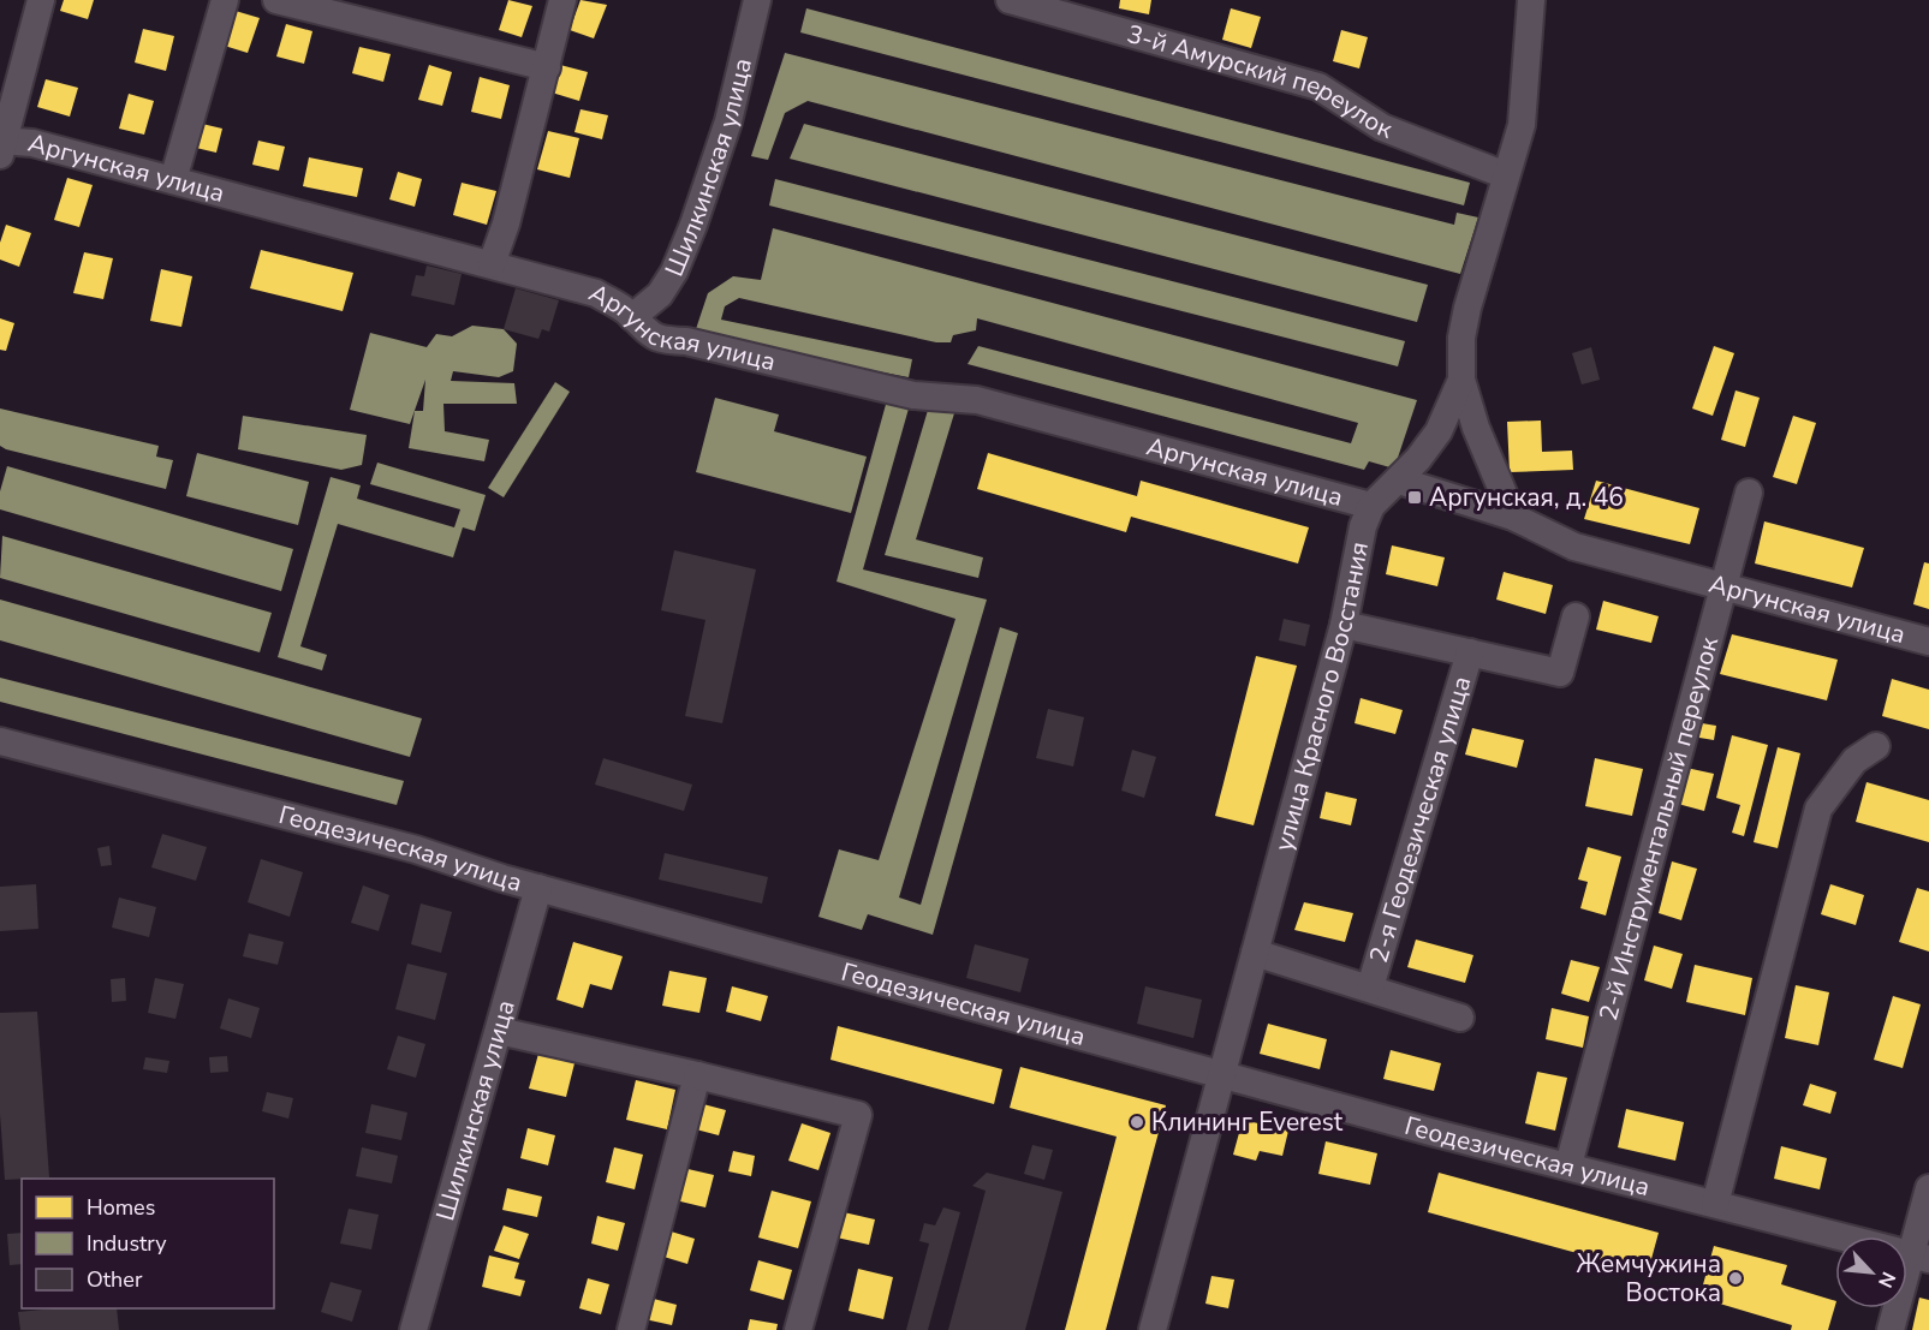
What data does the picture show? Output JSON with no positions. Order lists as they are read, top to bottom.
{
  "streets": {
    "street": [
      "3-й Амурский переулок",
      "Шилкинская улица",
      "Аргунская улица",
      "улица Красного Восстания",
      "2-я Геодезическая улица",
      "2-й Инструментальный переулок",
      "Геодезическая улица"
    ]
  },
  "crossings": [
    ["3-й Амурский переулок", "улица Красного Восстания"],
    ["Шилкинская улица", "Аргунская улица"],
    ["Шилкинская улица", "Геодезическая улица"],
    ["Аргунская улица", "улица Красного Восстания"],
    ["Аргунская улица", "2-й Инструментальный переулок"],
    ["улица Красного Восстания", "Геодезическая улица"],
    ["2-й Инструментальный переулок", "Геодезическая улица"]
  ],
  "places": {
    "transit": ["Аргунская, д. 46"],
    "other": ["Клининг Everest", "Жемчужина Востока"]
  },
  "legend": ["Homes", "Industry", "Other"],
  "north": "bottom right"
}
